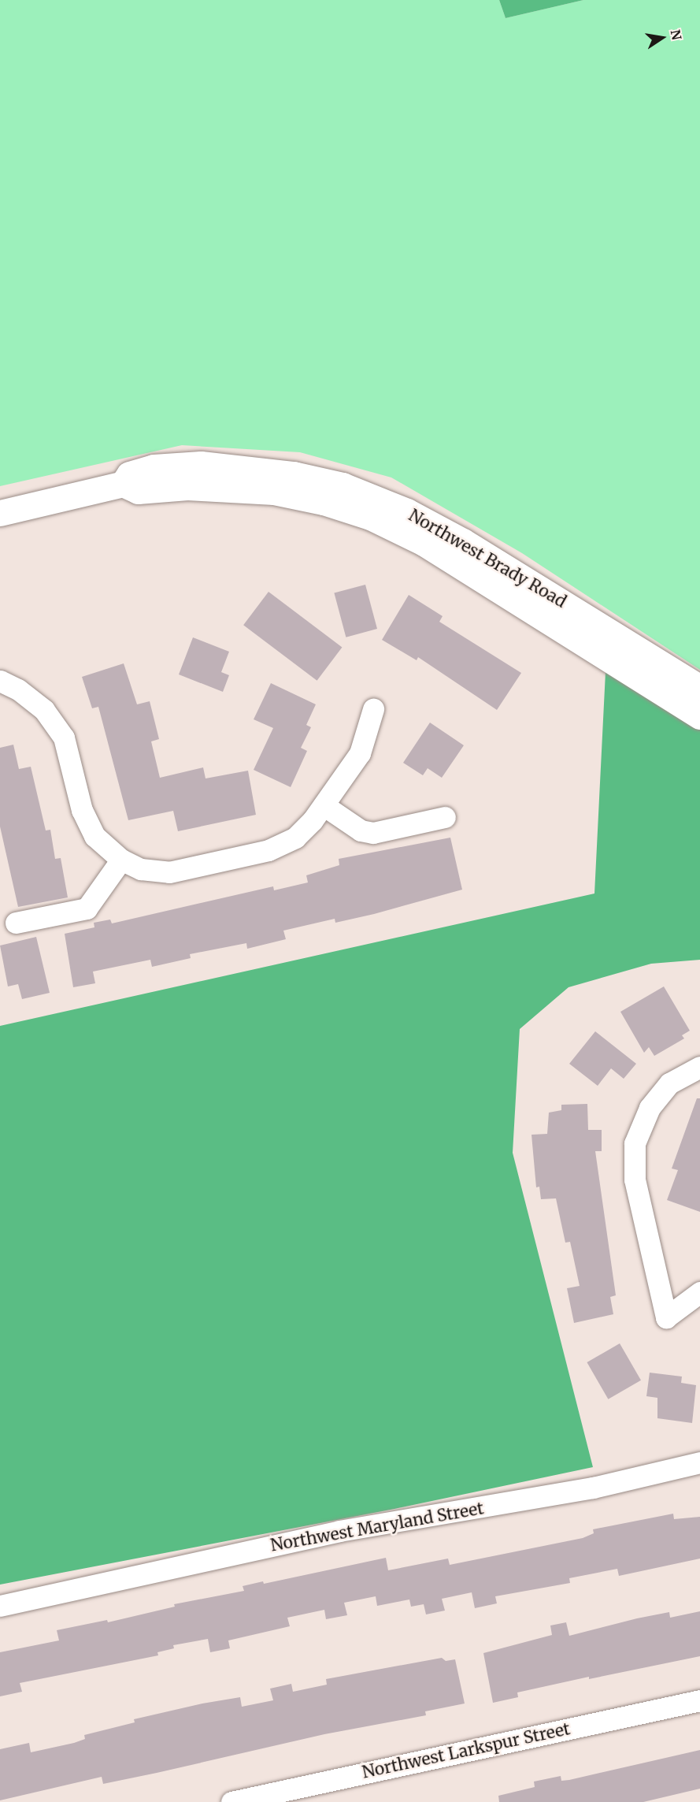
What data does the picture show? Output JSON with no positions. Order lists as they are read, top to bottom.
{
  "streets": {
    "main road": ["Northwest Brady Road"],
    "street": ["Northwest Maryland Street", "Northwest Larkspur Street"]
  },
  "north": "right"
}
